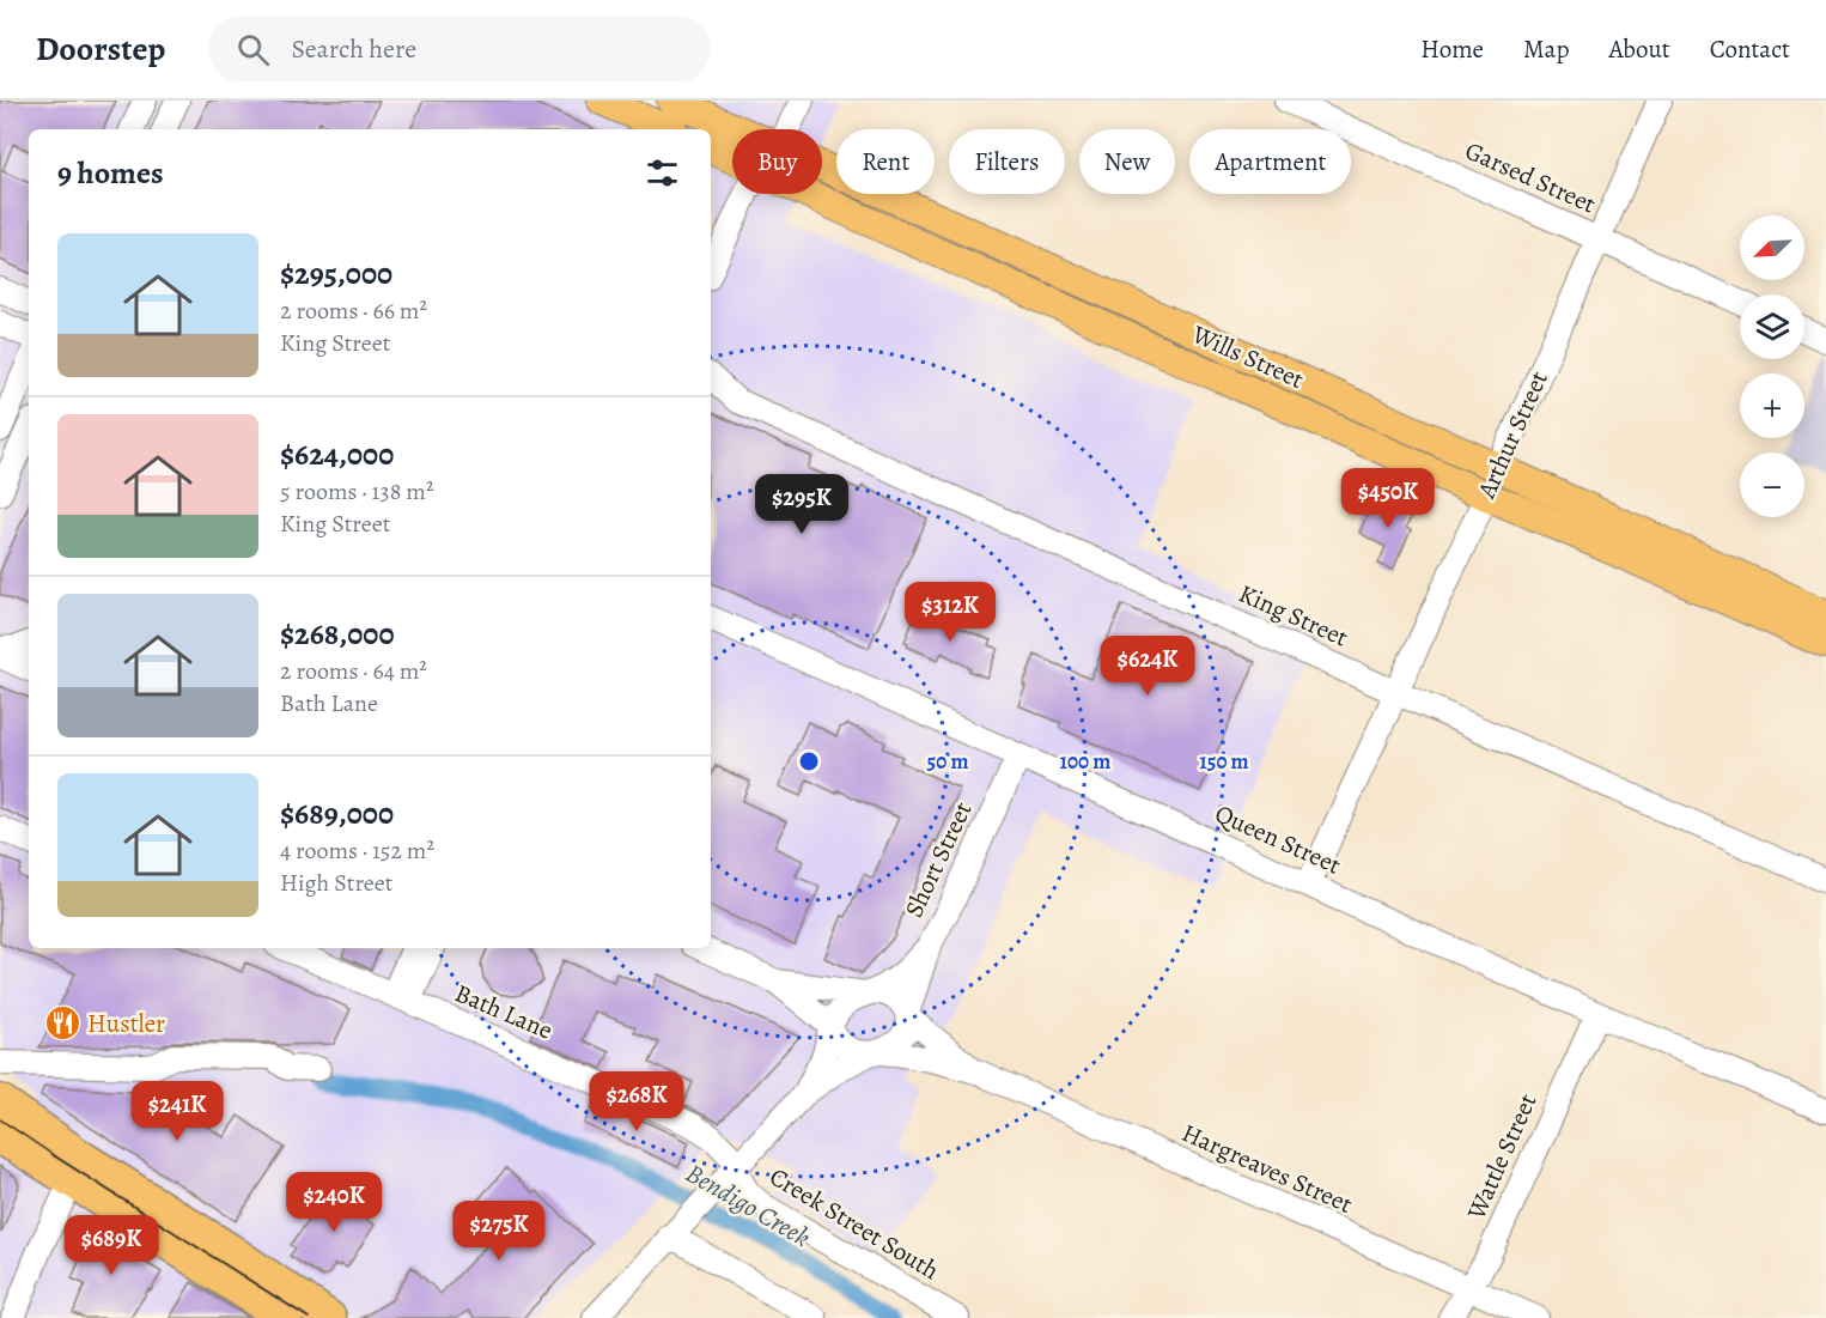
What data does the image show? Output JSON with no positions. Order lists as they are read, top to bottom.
{
  "streets": {
    "main road": ["Wills Street", "Arthur Street"],
    "street": [
      "Garsed Street",
      "King Street",
      "Queen Street",
      "Short Street",
      "Bath Lane",
      "Wattle Street",
      "Hargreaves Street",
      "Creek Street South"
    ]
  },
  "crossings": [
    ["Garsed Street", "Arthur Street"],
    ["Wills Street", "Arthur Street"],
    ["Arthur Street", "King Street"],
    ["Arthur Street", "Queen Street"],
    ["Queen Street", "Short Street"],
    ["Queen Street", "Wattle Street"],
    ["Short Street", "Hargreaves Street"],
    ["Bath Lane", "Creek Street South"],
    ["Wattle Street", "Hargreaves Street"]
  ],
  "water": ["Bendigo Creek"],
  "places": {
    "restaurant": ["Hustler"]
  },
  "north": "bottom left",
  "page": {
    "header": "Doorstep",
    "search": "Search here",
    "nav": [
      "Home",
      "Map",
      "About",
      "Contact"
    ],
    "chip": [
      "Buy",
      "Rent",
      "Filters",
      "New",
      "Apartment"
    ],
    "heading": "9 homes",
    "map_buttons": ["+", "−"],
    "list": [
      {
        "name": "$295,000",
        "note": "2 rooms · 66 m² · King Street"
      },
      {
        "name": "$624,000",
        "note": "5 rooms · 138 m² · King Street"
      },
      {
        "name": "$268,000",
        "note": "2 rooms · 64 m² · Bath Lane"
      },
      {
        "name": "$689,000",
        "note": "4 rooms · 152 m² · High Street"
      }
    ],
    "price": [
      "$450K",
      "$295K",
      "$312K",
      "$624K",
      "$268K",
      "$241K",
      "$240K",
      "$275K",
      "$689K"
    ]
  },
  "rings": ["50 m", "100 m", "150 m"]
}
